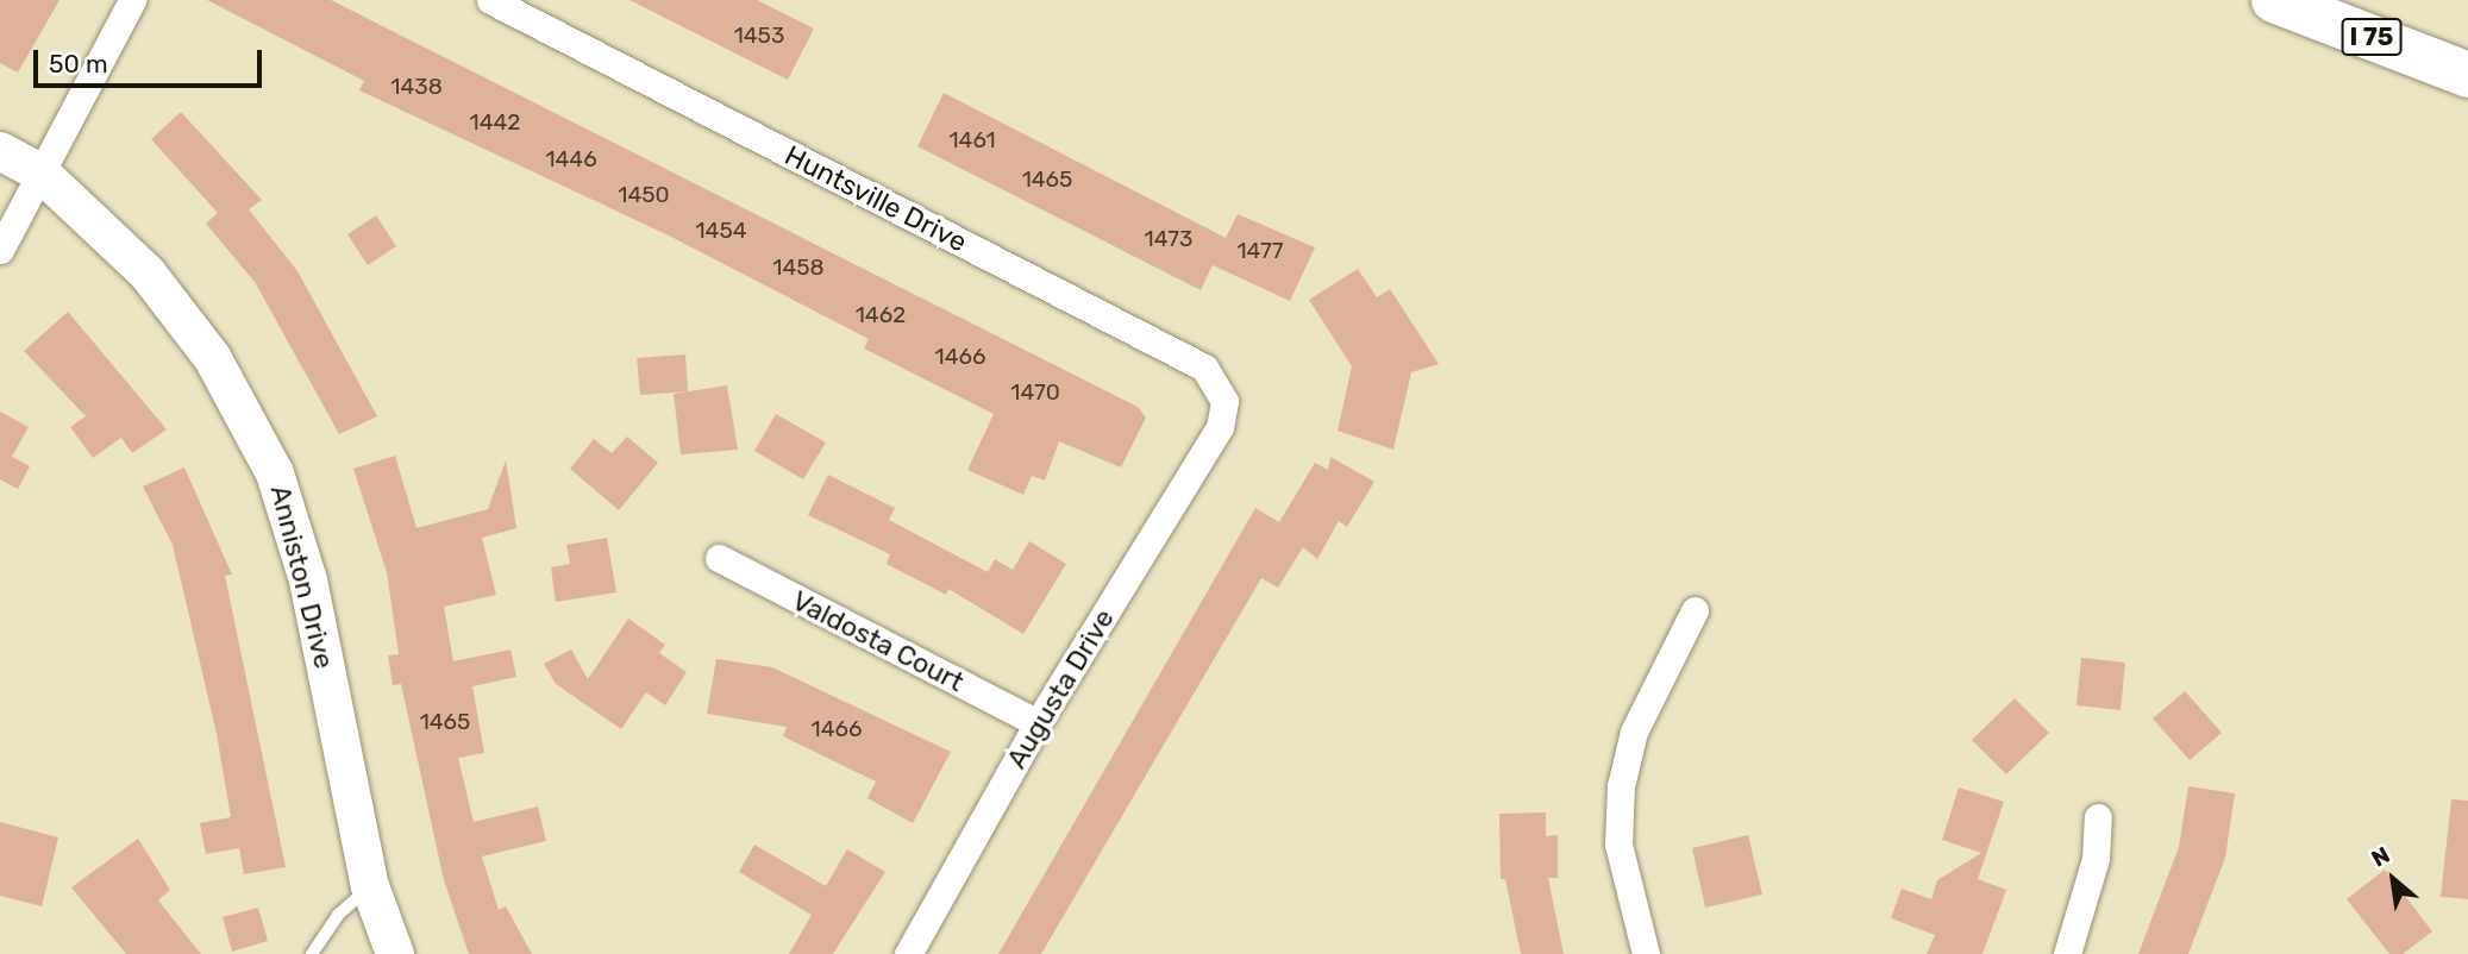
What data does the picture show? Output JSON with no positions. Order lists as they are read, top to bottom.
{
  "streets": {
    "highway": ["I 75"],
    "street": [
      "Huntsville Drive",
      "Anniston Drive",
      "Valdosta Court",
      "Augusta Drive"
    ]
  },
  "crossings": [
    ["Huntsville Drive", "Augusta Drive"],
    ["Valdosta Court", "Augusta Drive"]
  ],
  "house_numbers": [
    "1453",
    "1438",
    "1442",
    "1461",
    "1446",
    "1465",
    "1450",
    "1454",
    "1473",
    "1477",
    "1458",
    "1462",
    "1466",
    "1470",
    "1465",
    "1466"
  ],
  "scale_bar": "50 m",
  "north": "top left"
}
